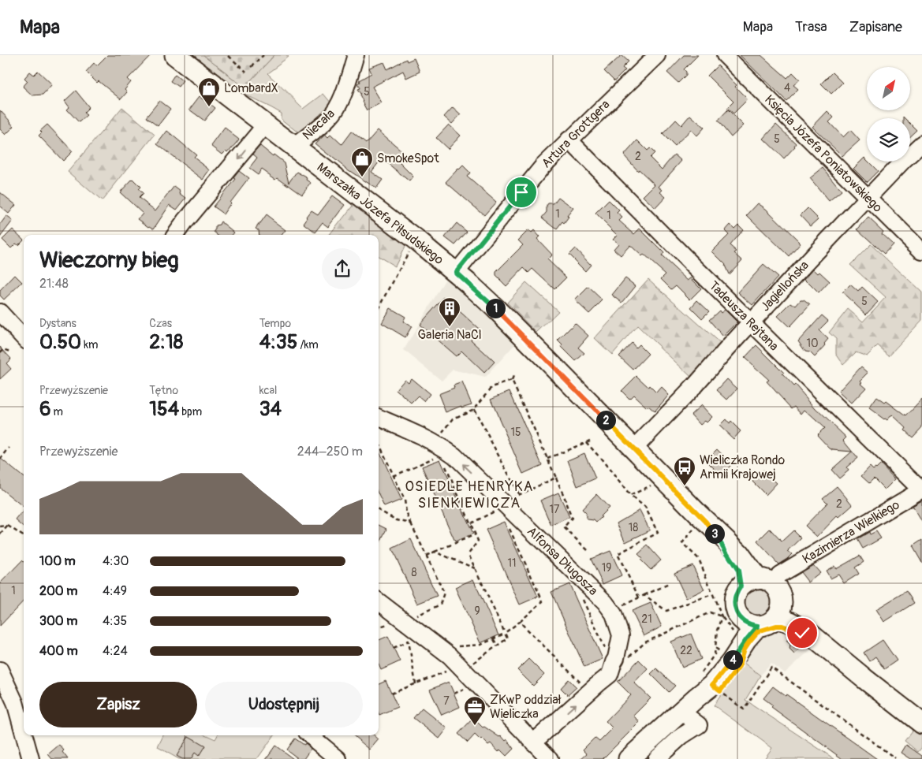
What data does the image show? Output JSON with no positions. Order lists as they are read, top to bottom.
{
  "streets": {
    "main road": ["Marszałka Józefa Piłsudskiego"],
    "street": [
      "Niecała",
      "Artura Grottgera",
      "Księcia Józefa Poniatowskiego",
      "Jagiellońska",
      "Tadeusza Rejtana",
      "Kazimierza Wielkiego",
      "Alfonsa Długosza"
    ]
  },
  "crossings": [
    ["Niecała", "Marszałka Józefa Piłsudskiego"],
    ["Artura Grottgera", "Marszałka Józefa Piłsudskiego"],
    ["Artura Grottgera", "Tadeusza Rejtana"],
    ["Księcia Józefa Poniatowskiego", "Jagiellońska"],
    ["Marszałka Józefa Piłsudskiego", "Jagiellońska"],
    ["Jagiellońska", "Tadeusza Rejtana"],
    ["Tadeusza Rejtana", "Kazimierza Wielkiego"]
  ],
  "districts": ["OSIEDLE HENRYKA SIENKIEWICZA"],
  "places": {
    "shop": ["LombardX", "SmokeSpot"],
    "building": ["Galeria NaCl"],
    "bus stop": ["Wieliczka Rondo Armii Krajowej"],
    "office": ["ZKwP oddział Wieliczka"]
  },
  "house_numbers": [
    "4",
    "5",
    "5",
    "2",
    "1",
    "1",
    "5",
    "10",
    "15",
    "2",
    "17",
    "18",
    "11",
    "19",
    "8",
    "1",
    "9",
    "21",
    "22",
    "7"
  ],
  "north": "top right",
  "page": {
    "header": "Mapa",
    "nav": ["Mapa", "Trasa", "Zapisane"],
    "heading": ["Wieczorny bieg", "21:48"],
    "pins": [
      "1",
      "2",
      "3",
      "4"
    ],
    "stats": [
      ["Dystans", "0.50 km"],
      ["Czas", "2:18"],
      ["Tempo", "4:35 /km"],
      ["Przewyższenie", "6 m"],
      ["Tętno", "154 bpm"],
      ["kcal", "34"]
    ],
    "chart": ["Przewyższenie", "244–250 m"],
    "list": [
      {
        "name": "100 m",
        "note": "4:30"
      },
      {
        "name": "200 m",
        "note": "4:49"
      },
      {
        "name": "300 m",
        "note": "4:35"
      },
      {
        "name": "400 m",
        "note": "4:24"
      }
    ],
    "buttons": ["Zapisz", "Udostępnij"]
  }
}
